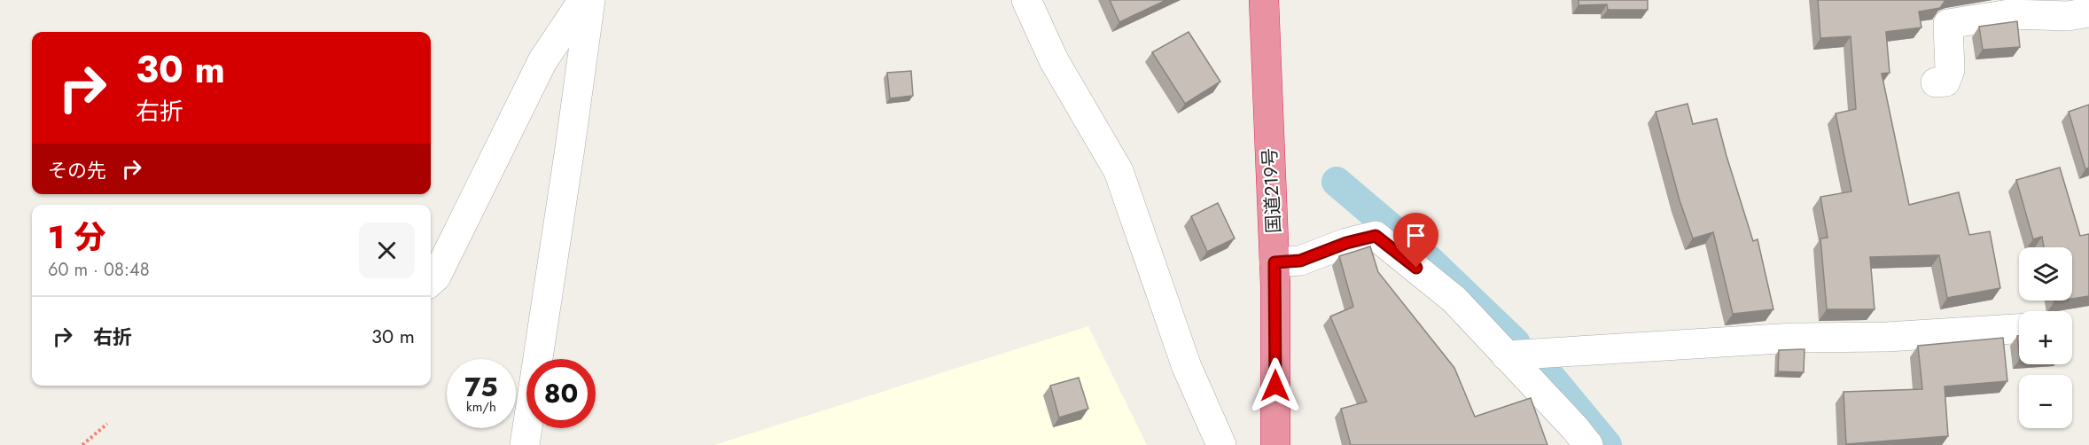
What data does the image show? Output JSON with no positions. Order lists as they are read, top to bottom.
{
  "streets": {
    "highway": ["国道219号"]
  },
  "page": {
    "turn": ["30 m", "右折"],
    "then": "その先",
    "heading": ["1 分", "60 m · 08:48"],
    "map_buttons": ["+", "−"],
    "list": [
      {
        "name": "右折",
        "value": "30 m"
      }
    ],
    "speed": "75 km/h",
    "limit": "80"
  }
}
